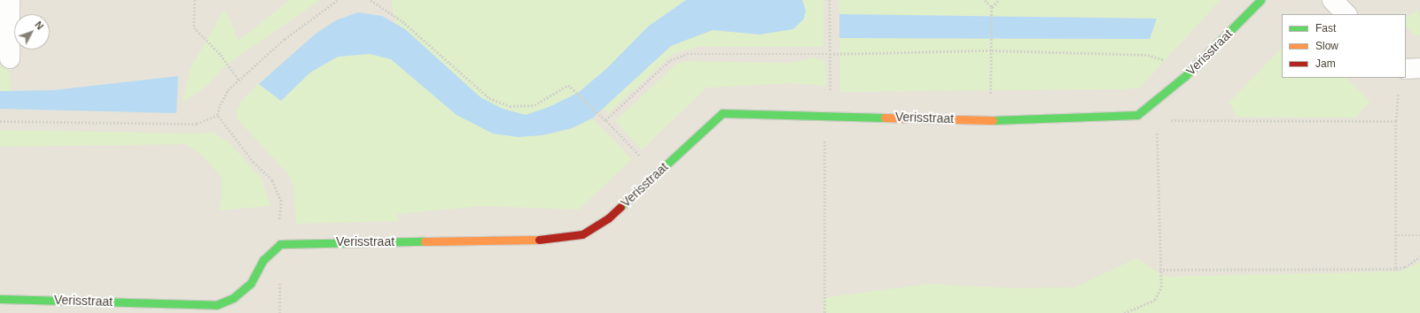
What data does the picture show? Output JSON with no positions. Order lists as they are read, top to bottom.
{
  "streets": {
    "street": ["Verisstraat"]
  },
  "legend": ["Fast", "Slow", "Jam"],
  "north": "top right"
}
